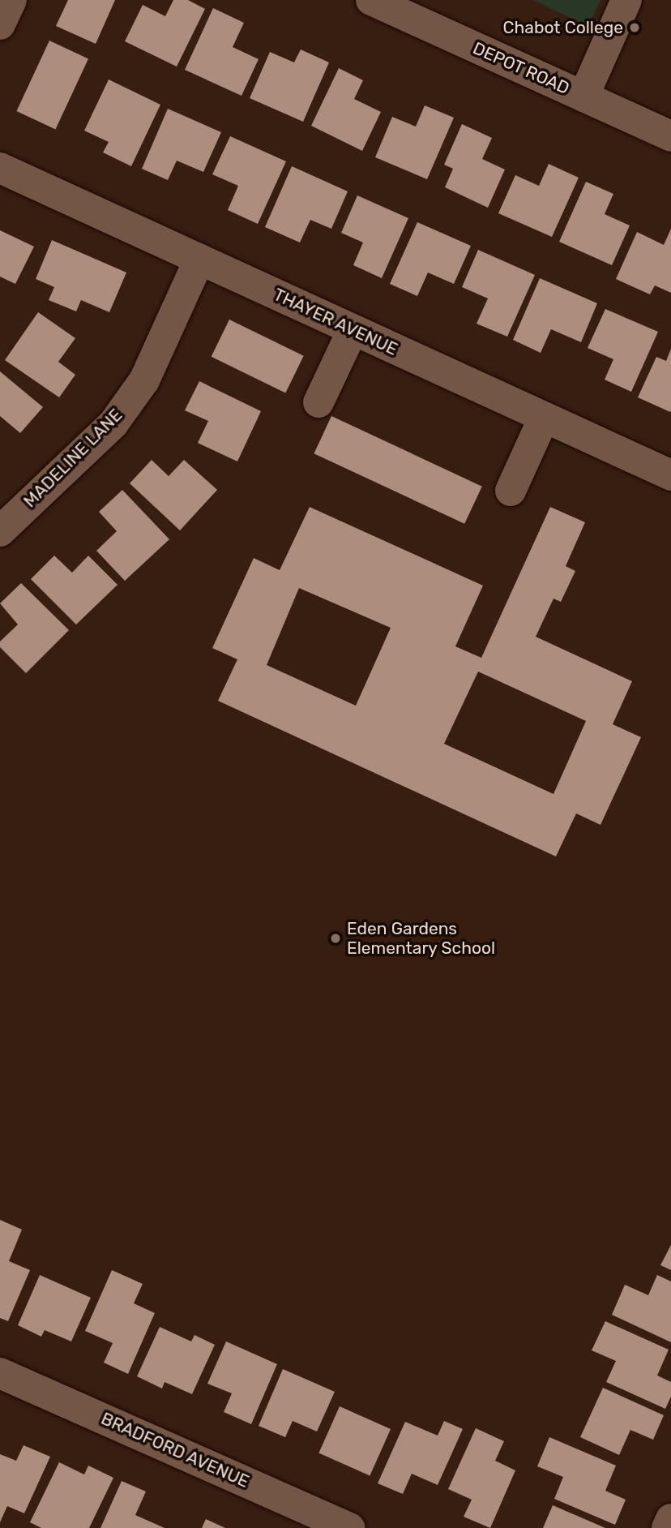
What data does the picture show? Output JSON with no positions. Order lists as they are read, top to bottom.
{
  "streets": {
    "street": [
      "DEPOT ROAD",
      "THAYER AVENUE",
      "MADELINE LANE",
      "BRADFORD AVENUE"
    ]
  },
  "crossings": [
    ["THAYER AVENUE", "MADELINE LANE"]
  ],
  "places": ["Chabot College", "Eden Gardens Elementary School"]
}
